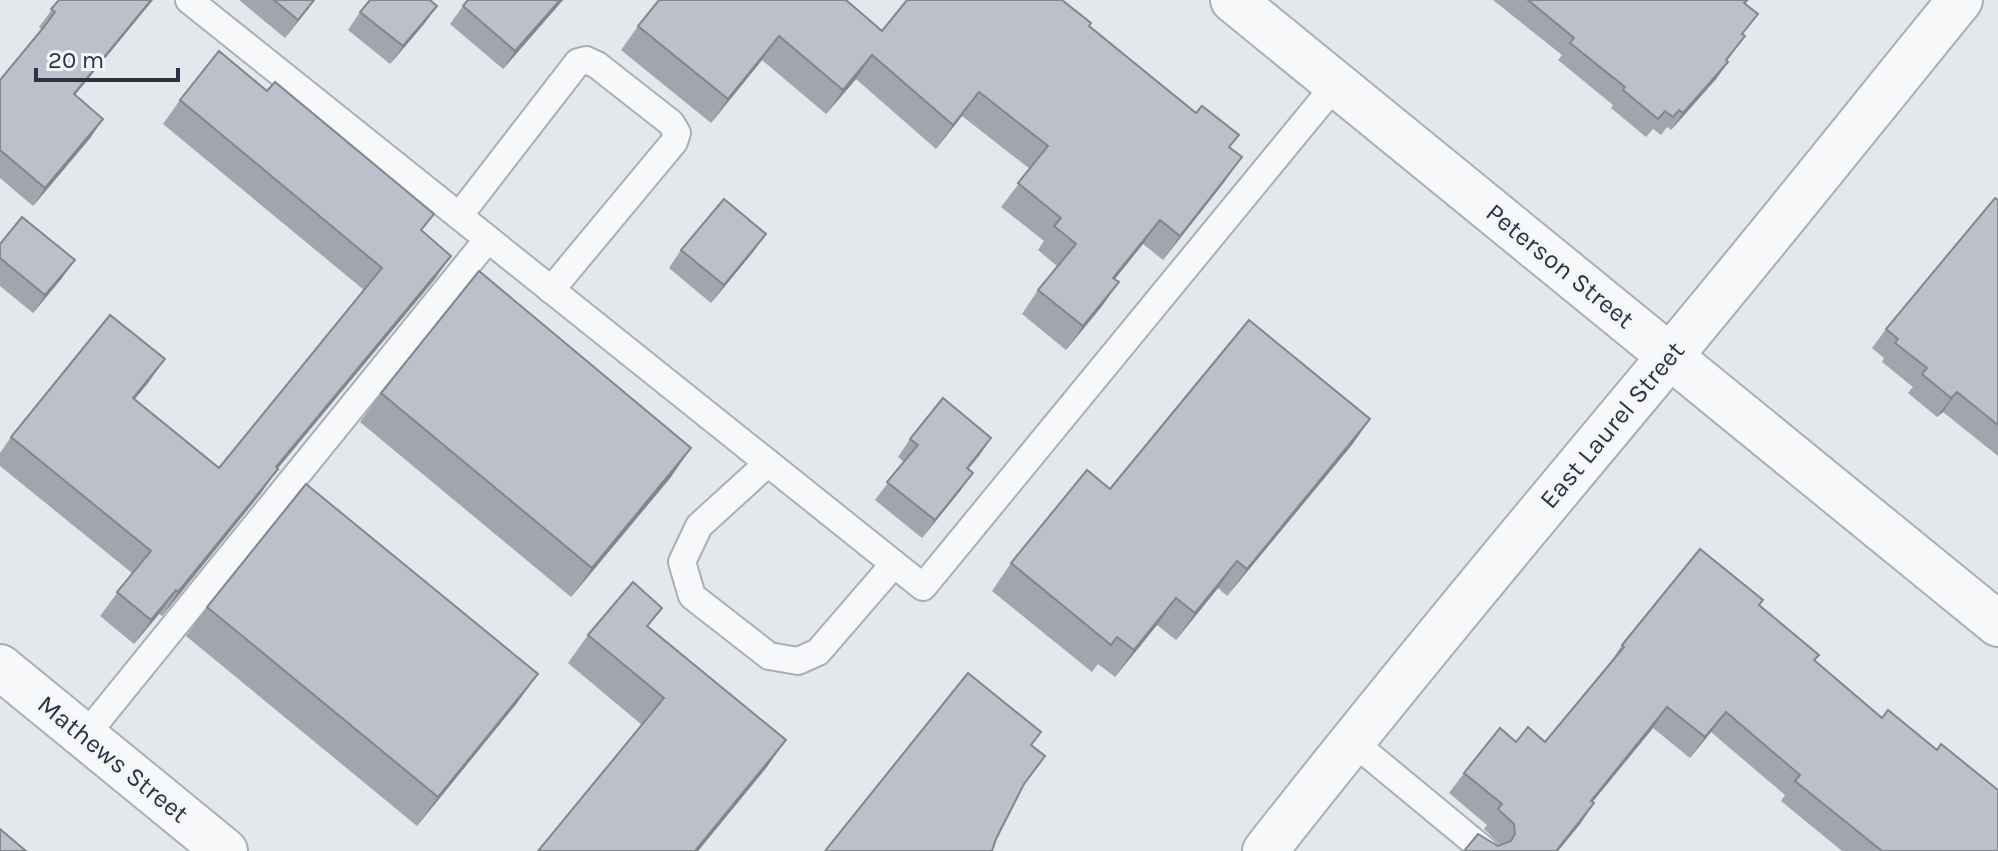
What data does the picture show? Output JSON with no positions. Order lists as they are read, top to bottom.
{
  "streets": {
    "street": ["Peterson Street", "East Laurel Street", "Mathews Street"]
  },
  "crossings": [
    ["Peterson Street", "East Laurel Street"]
  ],
  "scale_bar": "20 m"
}
